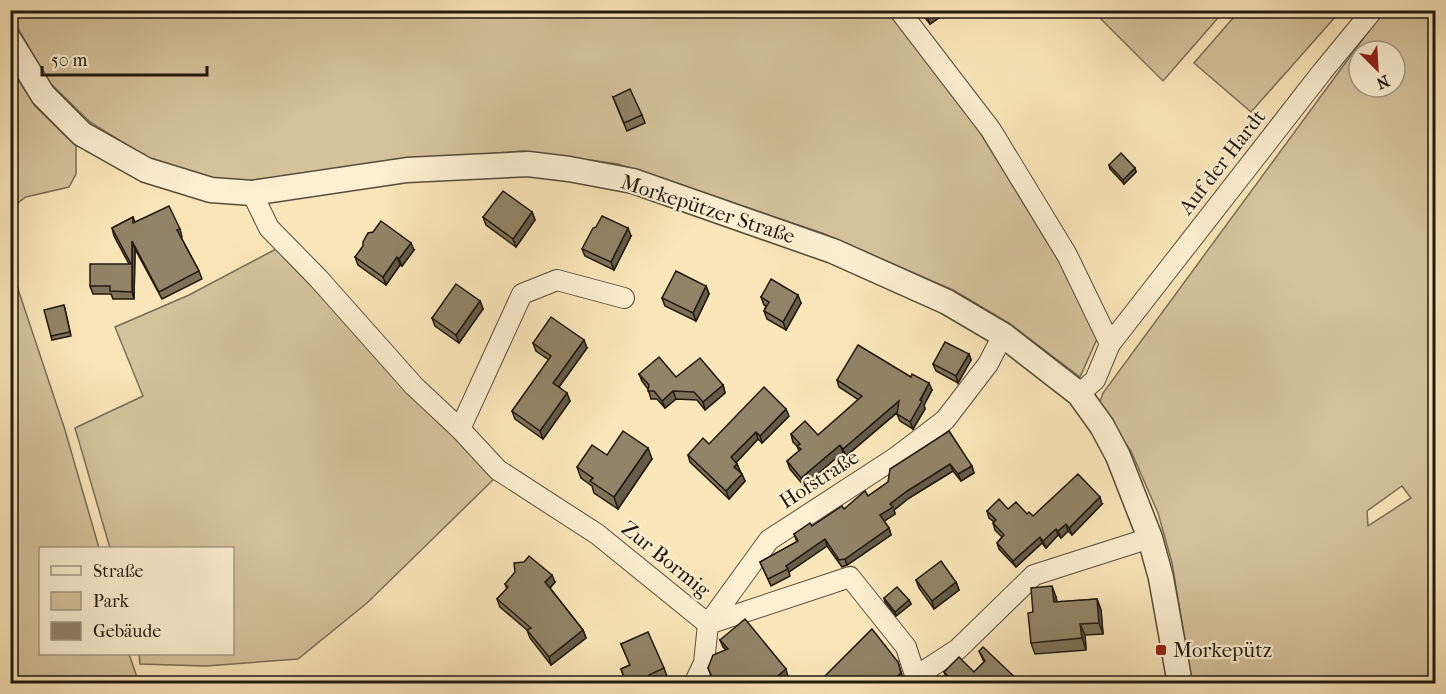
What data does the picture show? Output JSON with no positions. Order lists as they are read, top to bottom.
{
  "streets": {
    "street": [
      "Auf der Hardt",
      "Morkepützer Straße",
      "Hofstraße",
      "Zur Bormig"
    ]
  },
  "crossings": [
    ["Auf der Hardt", "Morkepützer Straße"],
    ["Morkepützer Straße", "Hofstraße"],
    ["Morkepützer Straße", "Zur Bormig"],
    ["Hofstraße", "Zur Bormig"]
  ],
  "places": {
    "transit": ["Morkepütz"]
  },
  "legend": ["Straße", "Park", "Gebäude"],
  "scale_bar": "50 m",
  "north": "bottom right"
}
